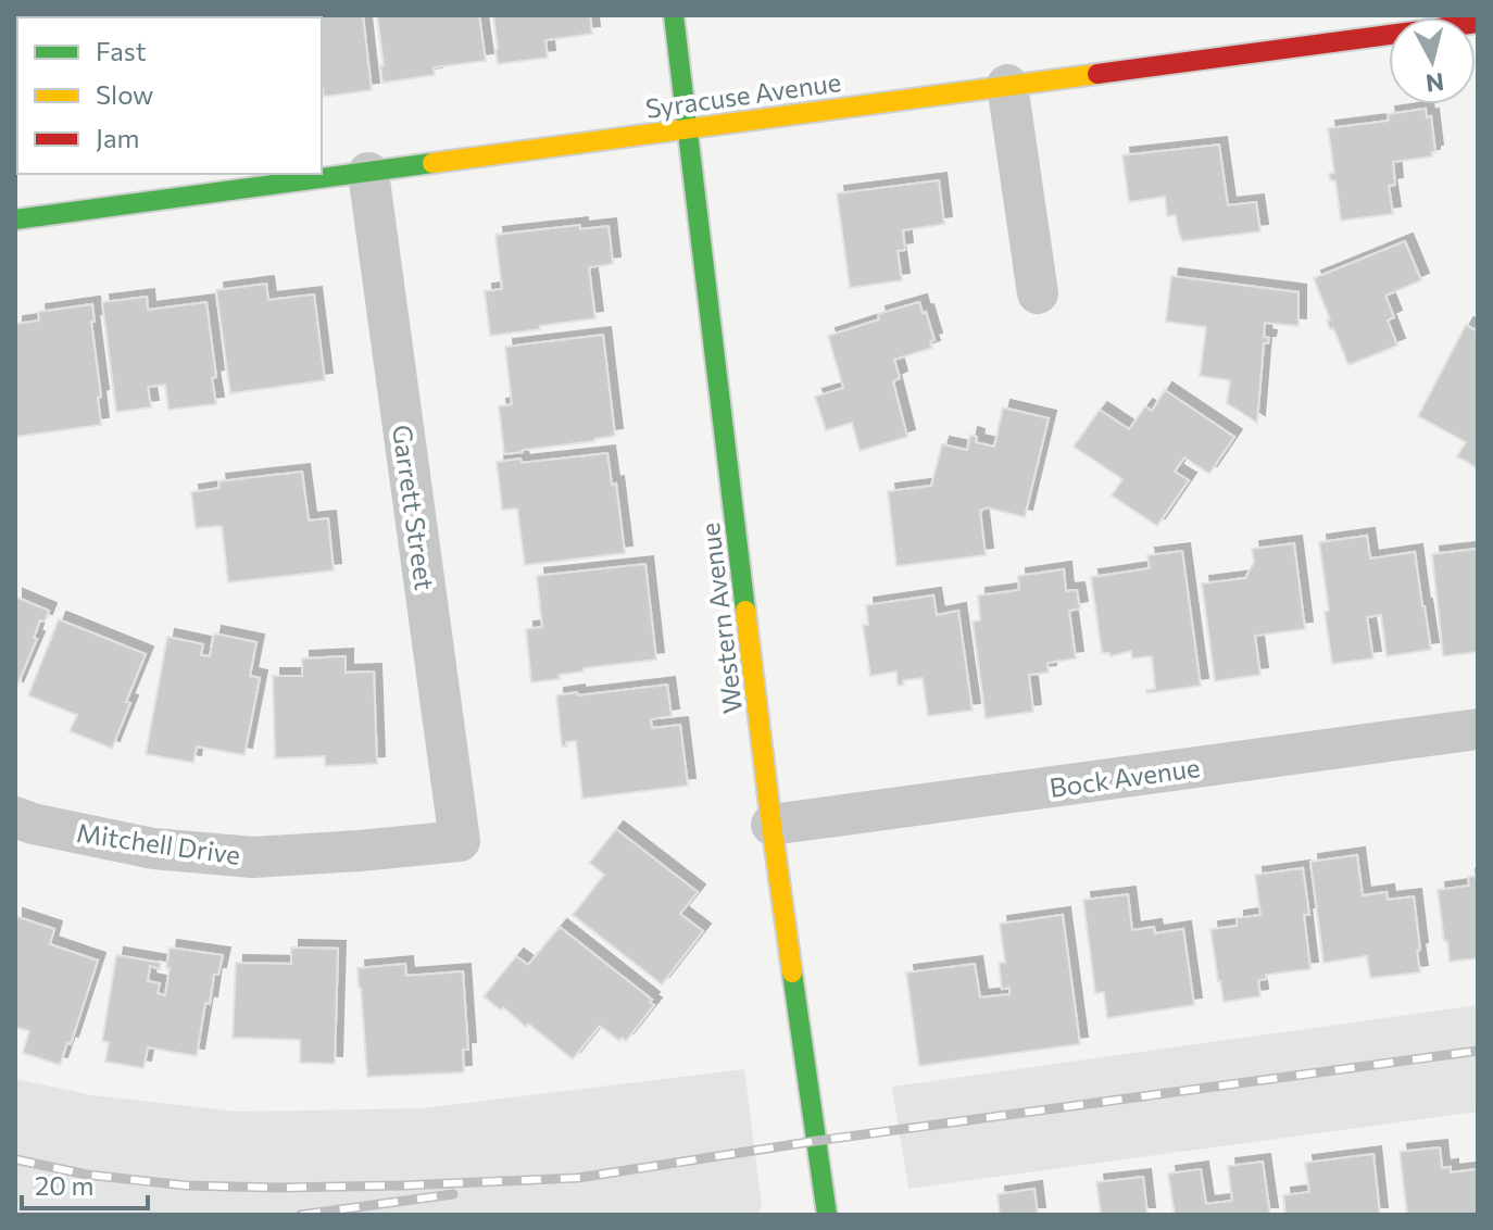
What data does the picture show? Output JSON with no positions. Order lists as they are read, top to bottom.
{
  "streets": {
    "street": [
      "Syracuse Avenue",
      "Garrett Street",
      "Western Avenue",
      "Bock Avenue",
      "Mitchell Drive"
    ]
  },
  "crossings": [
    ["Syracuse Avenue", "Garrett Street"],
    ["Syracuse Avenue", "Western Avenue"],
    ["Garrett Street", "Mitchell Drive"],
    ["Western Avenue", "Bock Avenue"]
  ],
  "legend": ["Fast", "Slow", "Jam"],
  "scale_bar": "20 m",
  "north": "bottom"
}
